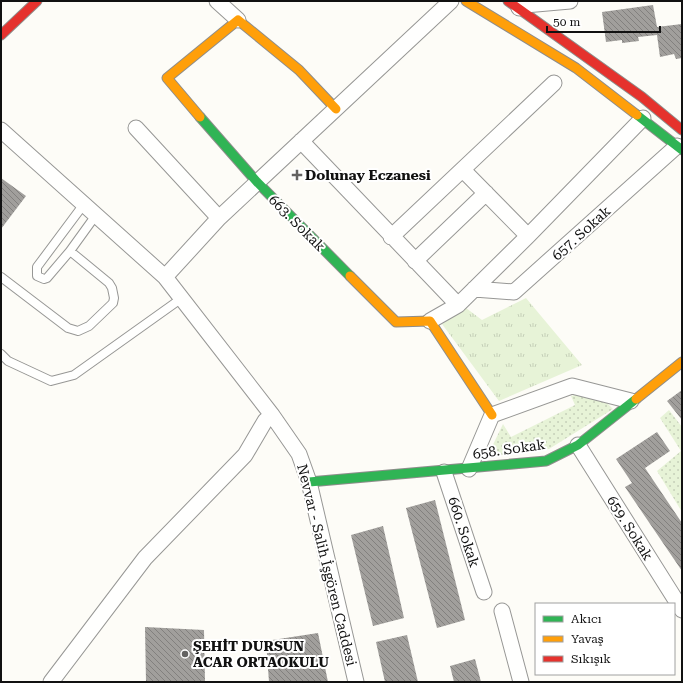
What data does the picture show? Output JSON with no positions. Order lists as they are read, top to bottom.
{
  "streets": {
    "street": [
      "663. Sokak",
      "657. Sokak",
      "658. Sokak",
      "659. Sokak",
      "660. Sokak",
      "Nevvar - Salih İşgören Caddesi"
    ]
  },
  "crossings": [
    ["658. Sokak", "659. Sokak"],
    ["658. Sokak", "660. Sokak"],
    ["658. Sokak", "Nevvar - Salih İşgören Caddesi"]
  ],
  "places": {
    "health": ["Dolunay Eczanesi"],
    "other": ["ŞEHİT DURSUN ACAR ORTAOKULU"]
  },
  "legend": ["Akıcı", "Yavaş", "Sıkışık"],
  "scale_bar": "50 m"
}
